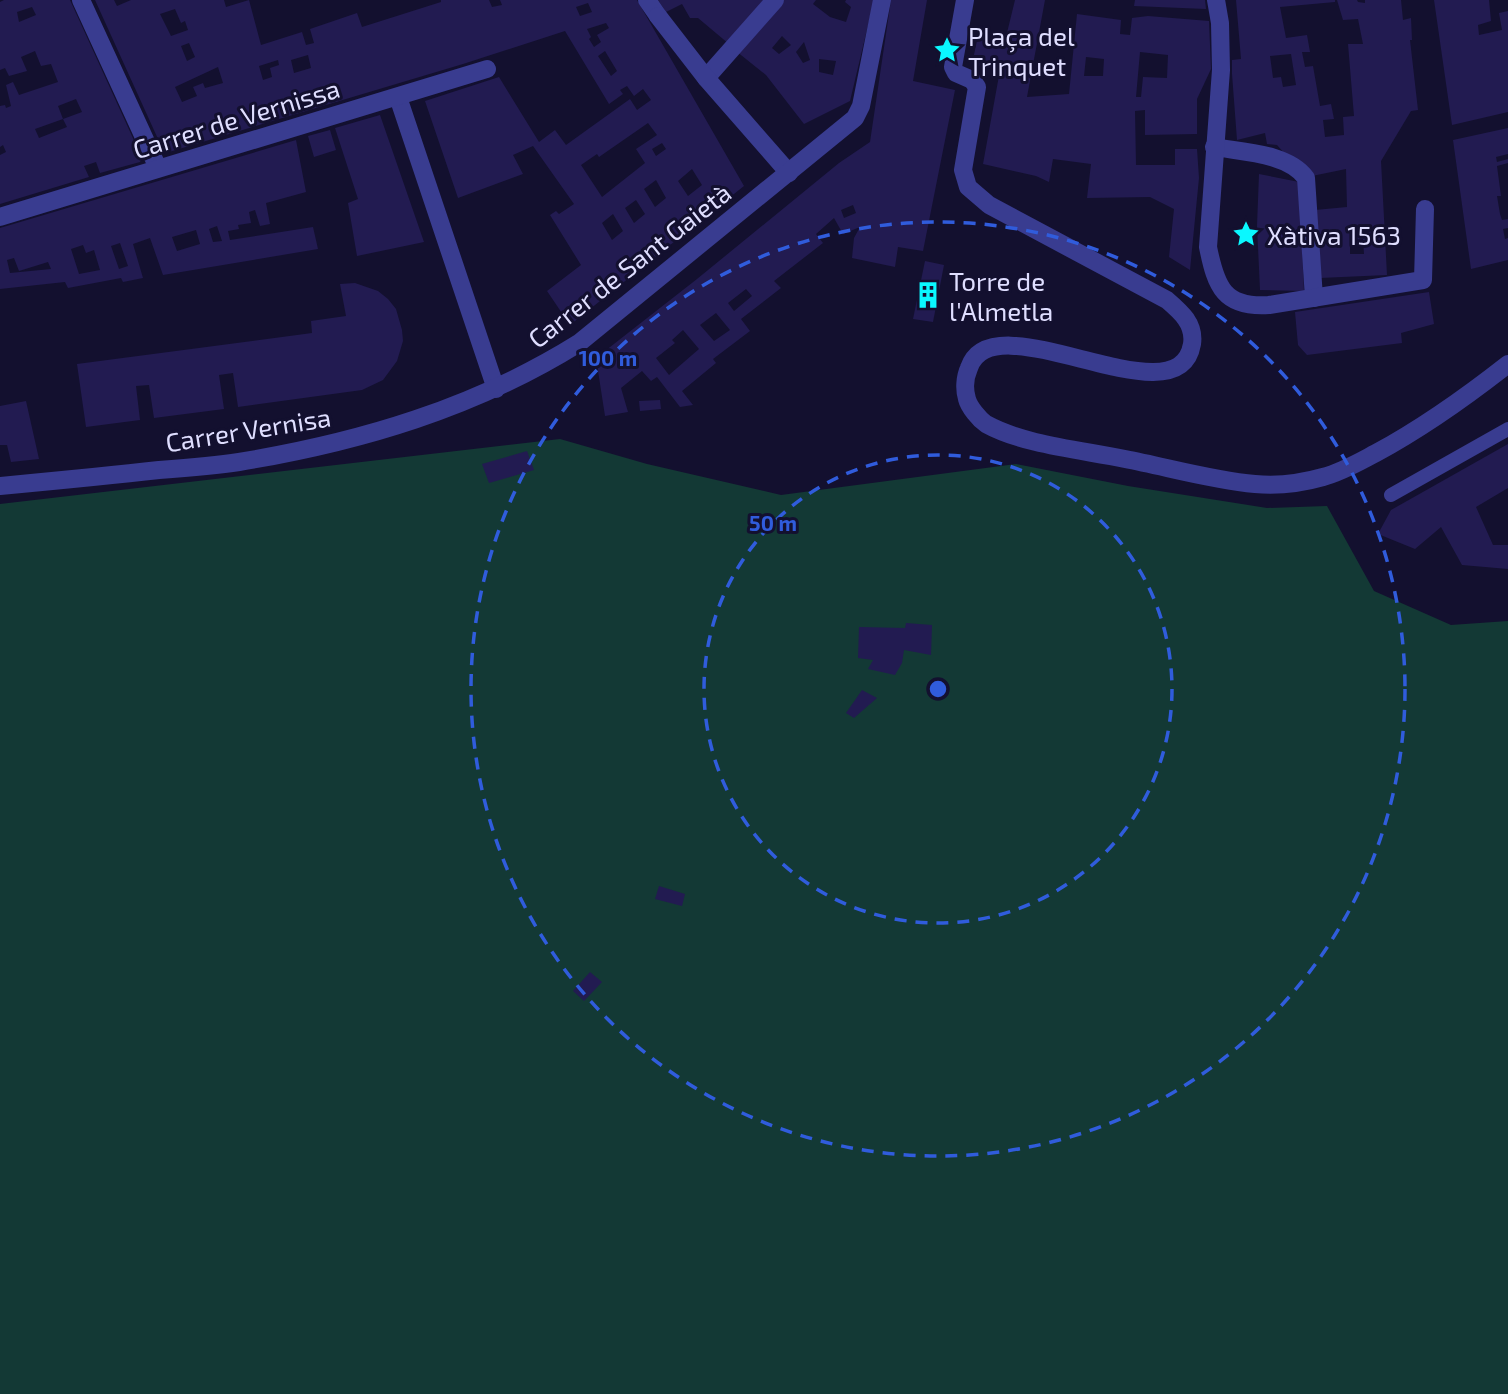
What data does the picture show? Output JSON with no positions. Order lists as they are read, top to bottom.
{
  "streets": {
    "street": ["Carrer de Vernissa", "Carrer de Sant Gaietà", "Carrer Vernisa"]
  },
  "crossings": [
    ["Carrer de Sant Gaietà", "Carrer Vernisa"]
  ],
  "places": {
    "place": ["Plaça del Trinquet", "Xàtiva 1563"],
    "building": ["Torre de l'Almetla"]
  },
  "rings": ["100 m", "50 m"]
}
